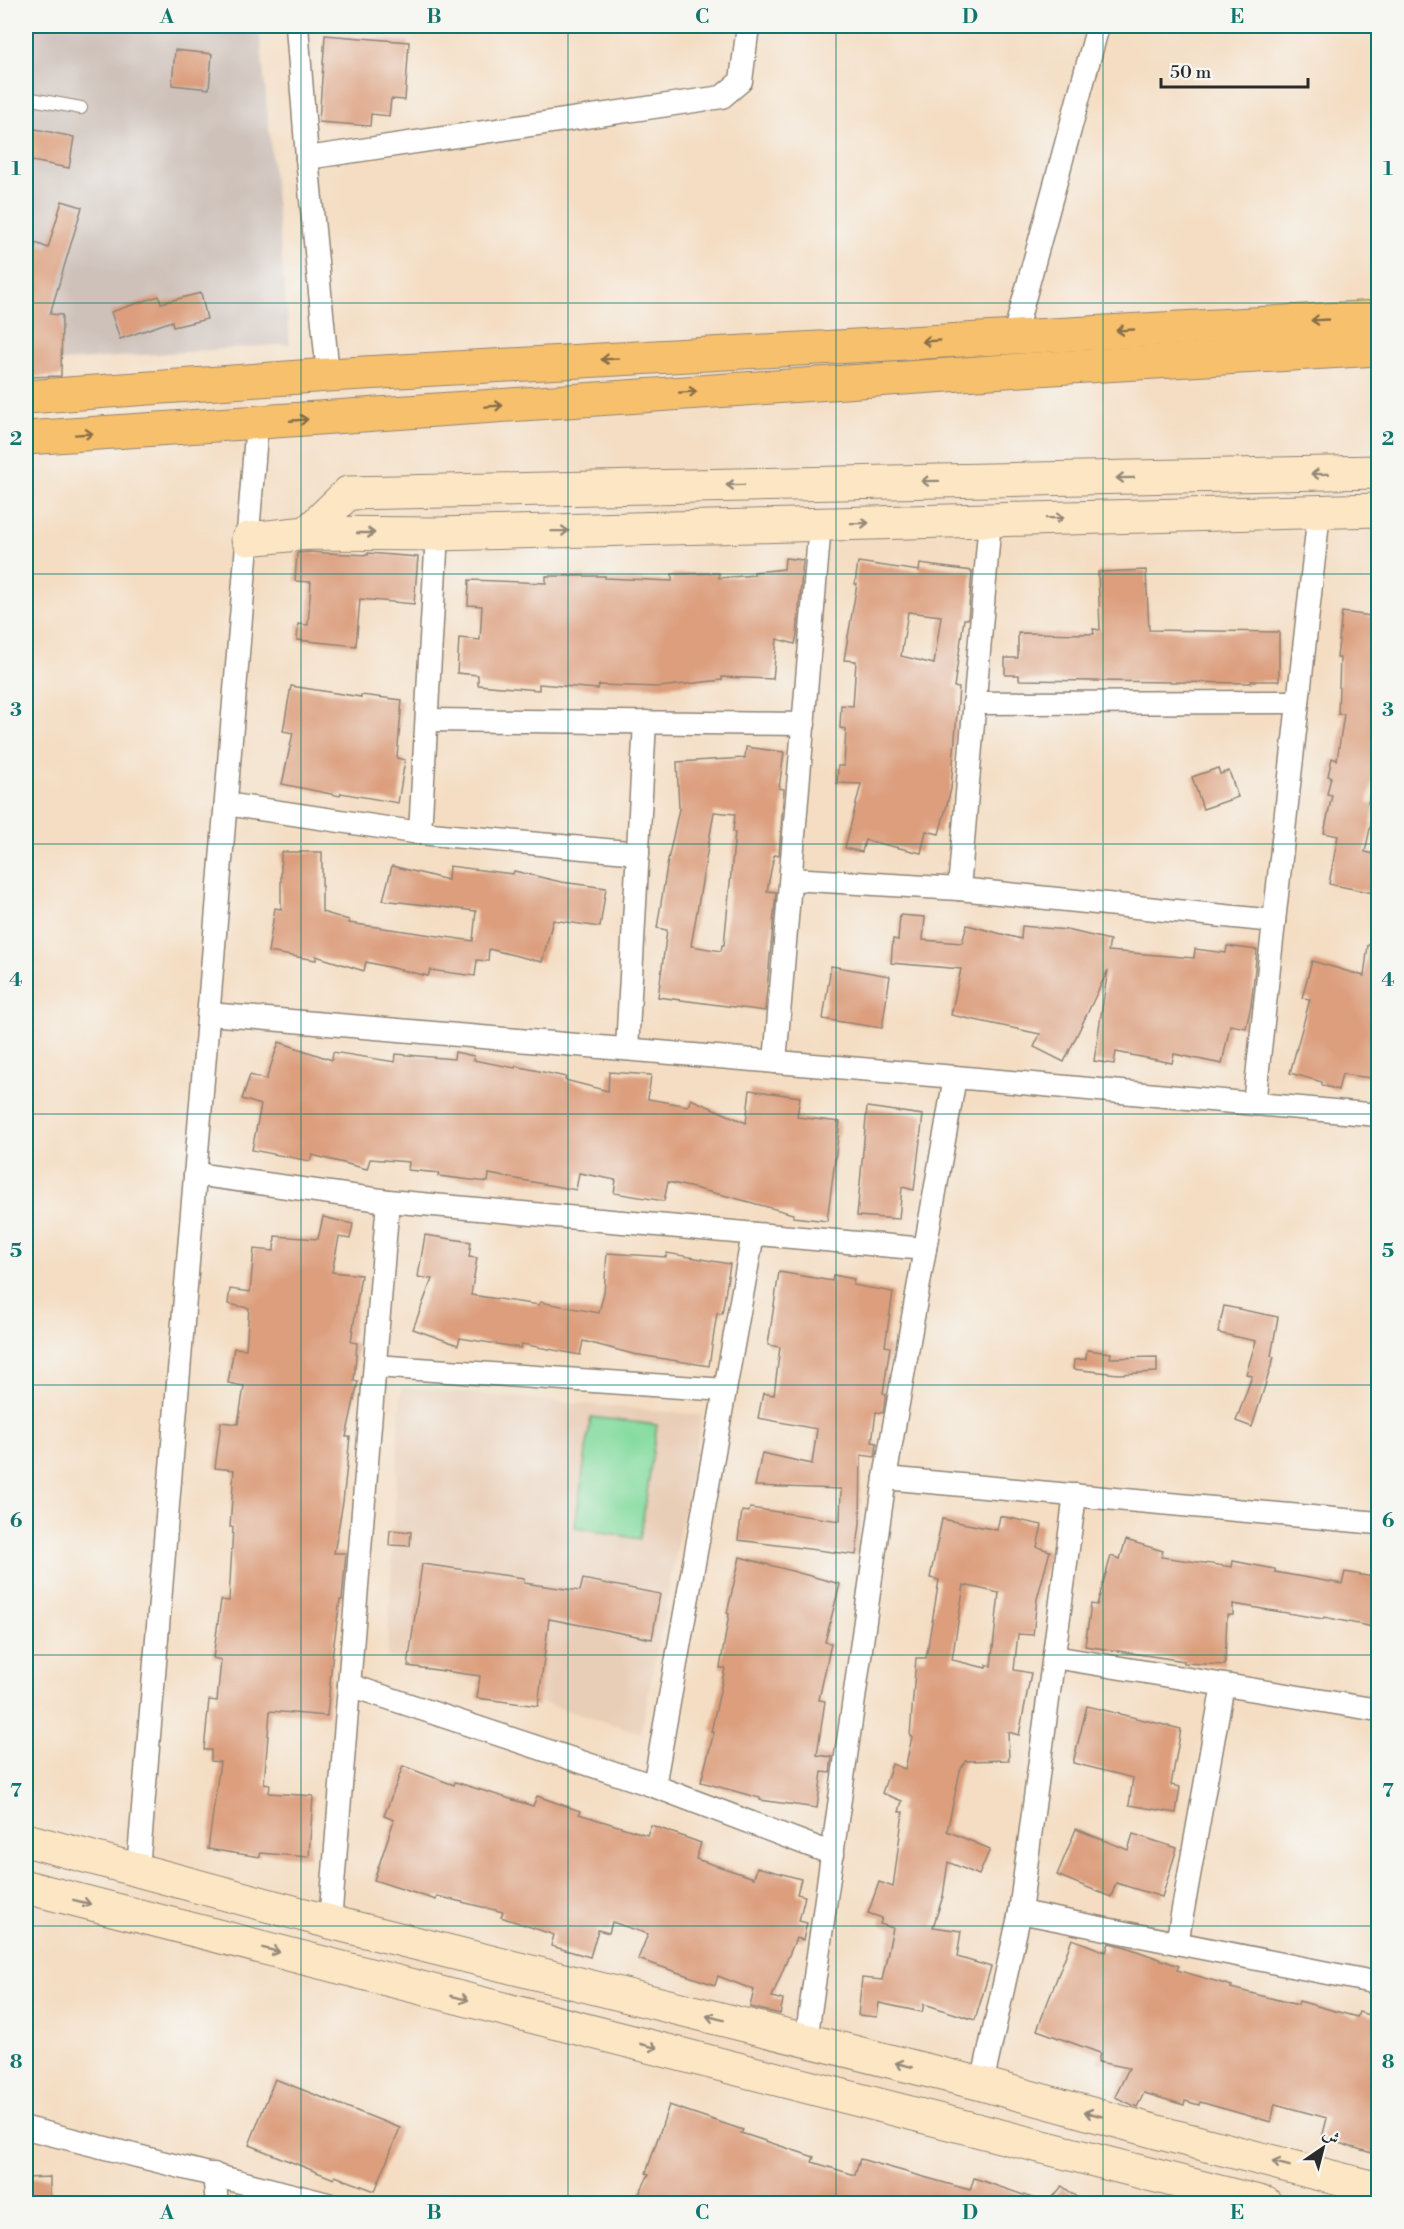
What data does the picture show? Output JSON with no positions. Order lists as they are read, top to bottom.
{
  "scale_bar": "50 m",
  "north": "top right",
  "grid": {
    "columns": [
      "A",
      "B",
      "C",
      "D",
      "E"
    ],
    "rows": [
      "1",
      "2",
      "3",
      "4",
      "5",
      "6",
      "7",
      "8"
    ]
  }
}
